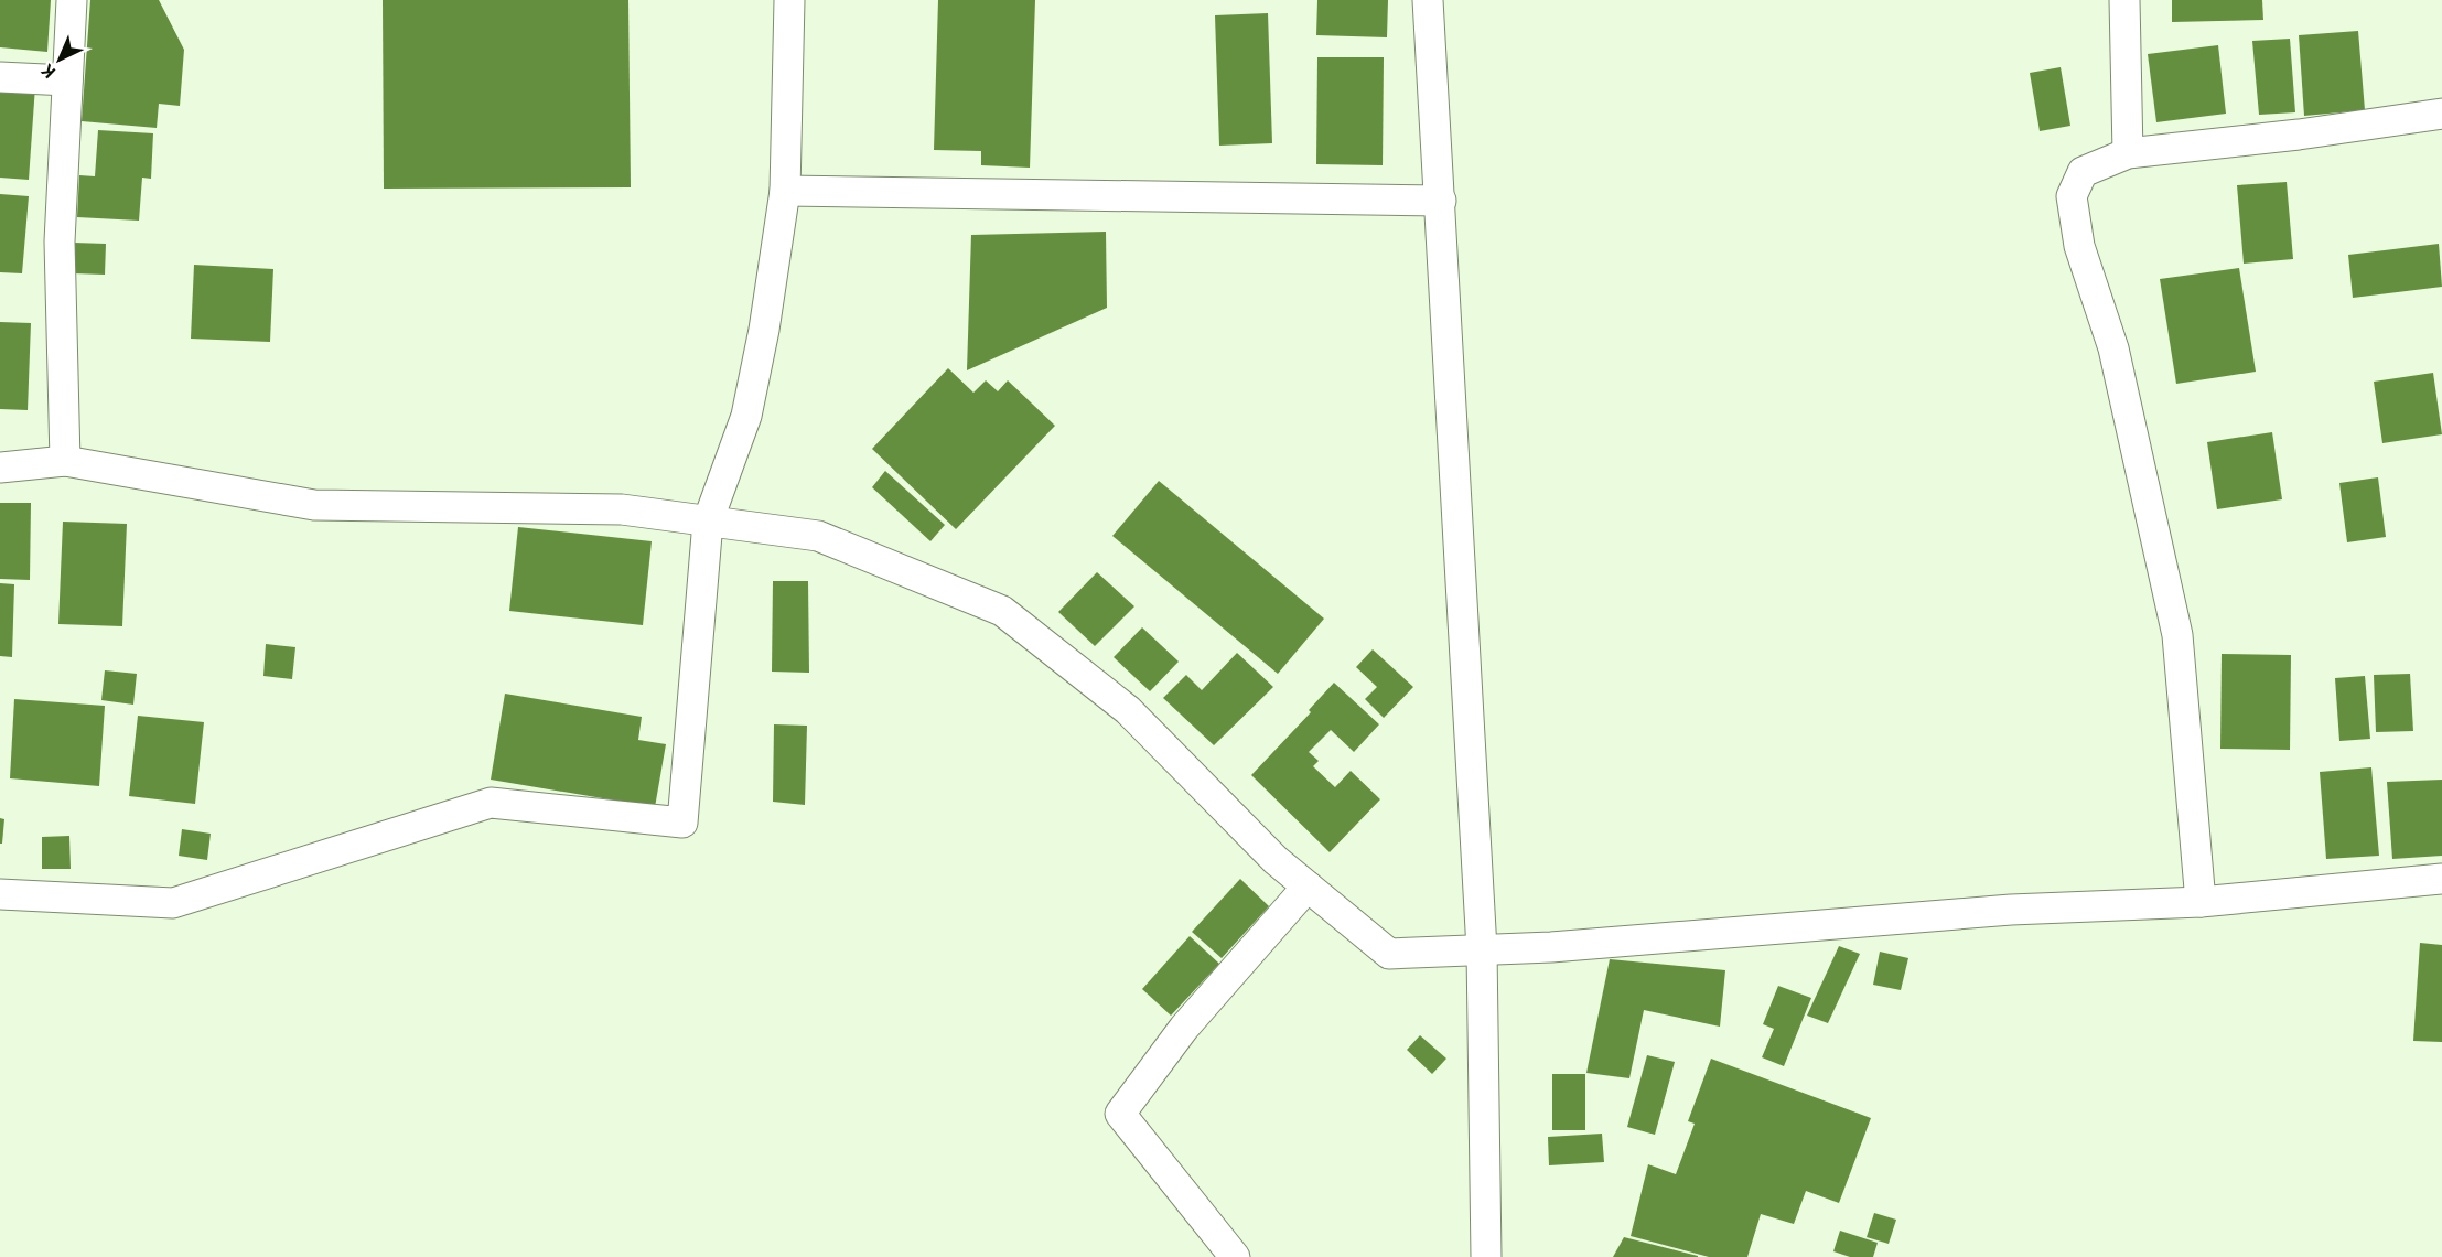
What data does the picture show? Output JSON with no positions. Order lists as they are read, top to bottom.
{
  "north": "bottom left"
}
